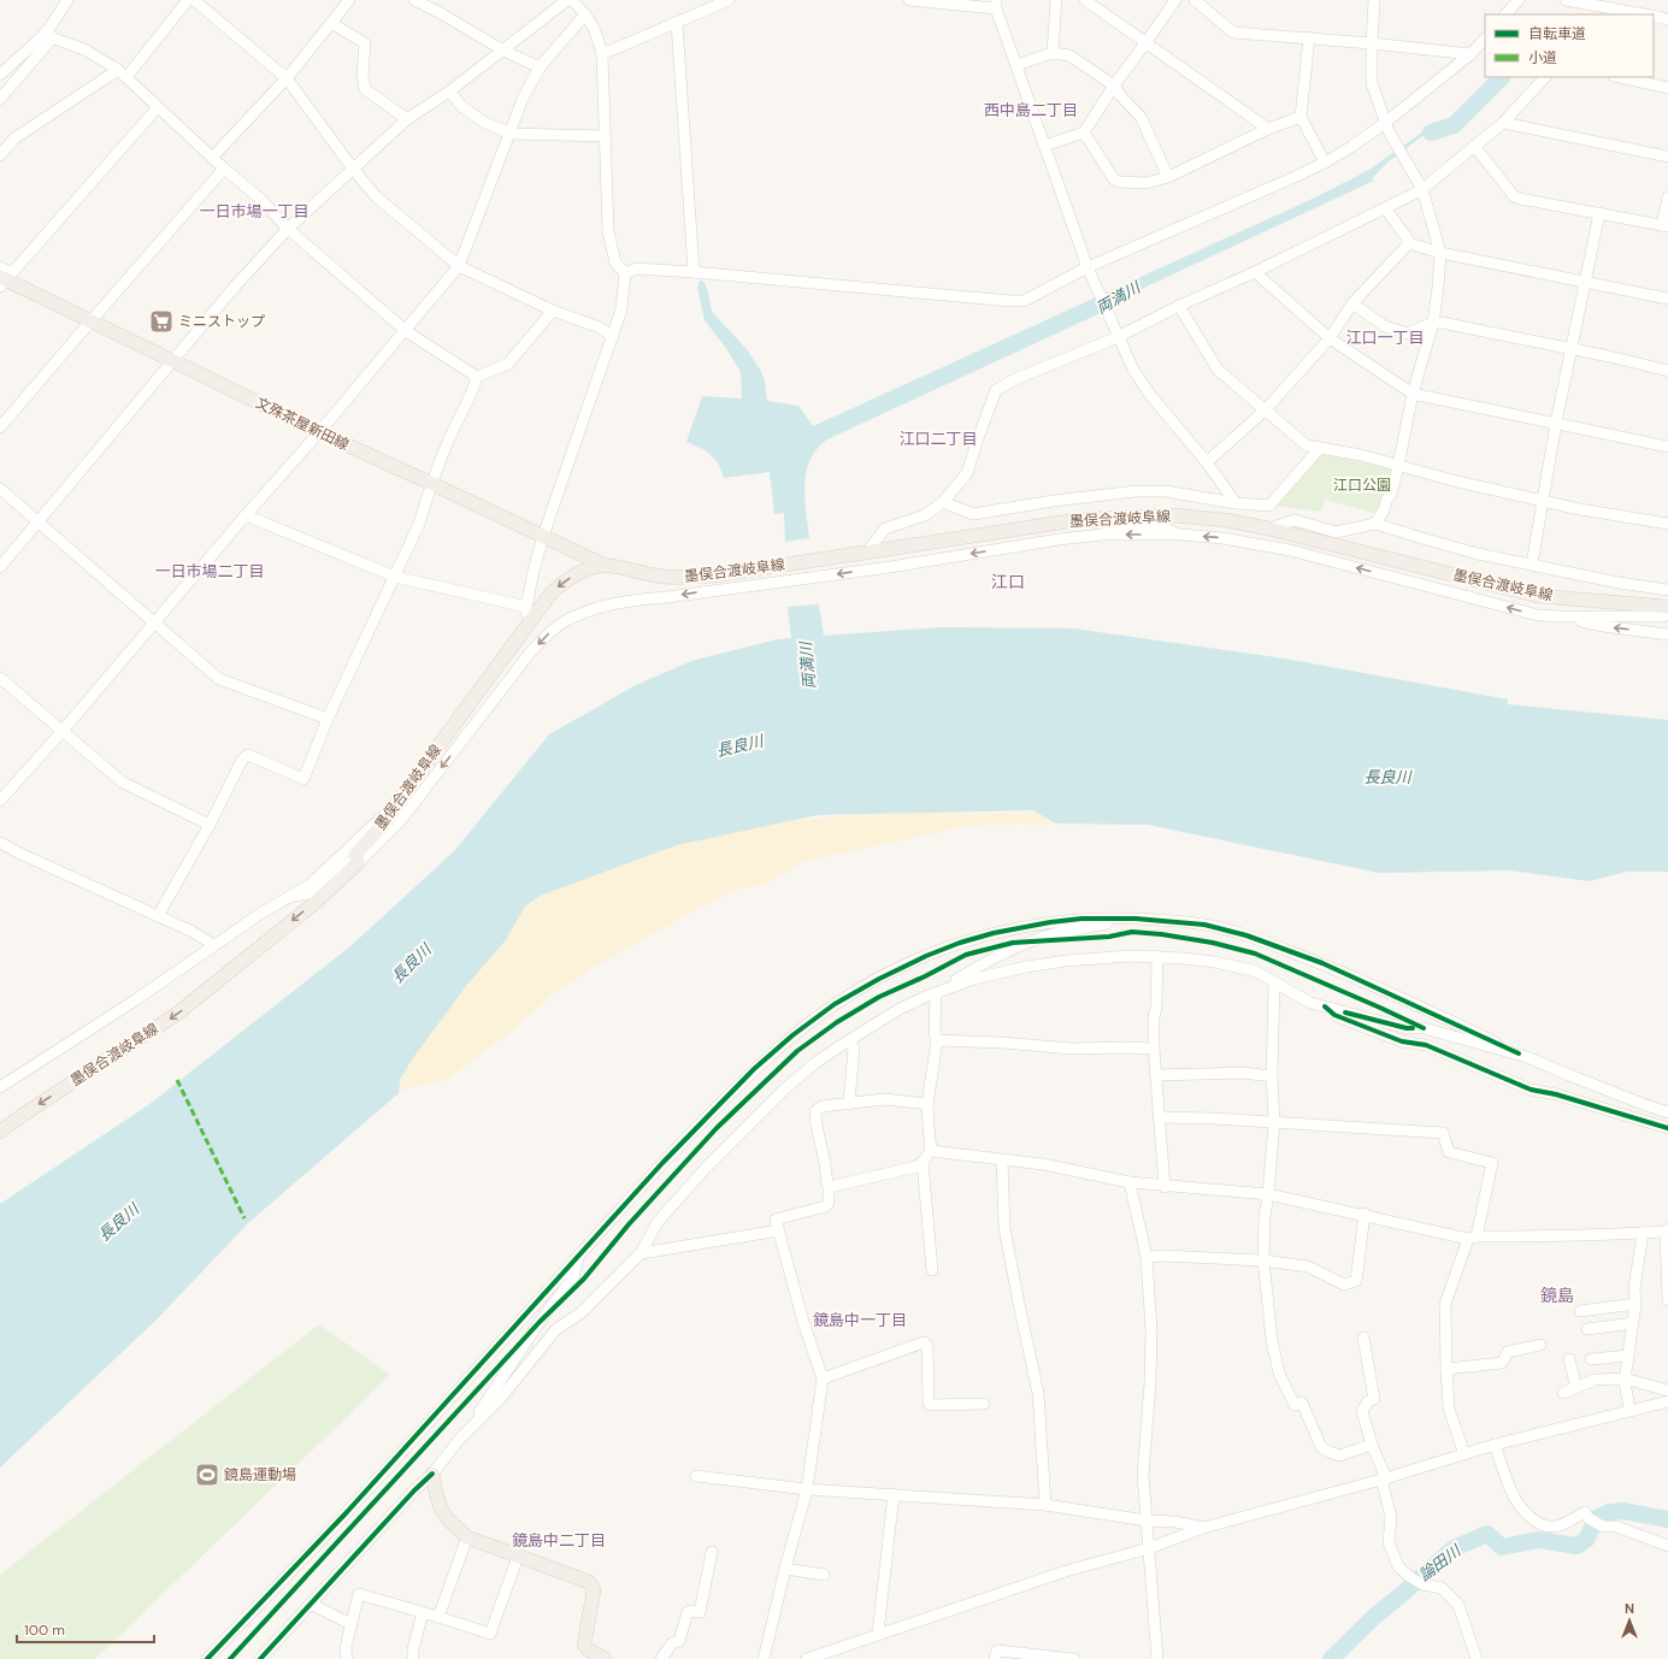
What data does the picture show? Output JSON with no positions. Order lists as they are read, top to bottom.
{
  "streets": {
    "main road": ["文殊茶屋新田線", "墨俣合渡岐阜線"]
  },
  "crossings": [
    ["文殊茶屋新田線", "墨俣合渡岐阜線"]
  ],
  "districts": [
    "西中島二丁目",
    "一日市場一丁目",
    "江口一丁目",
    "江口二丁目",
    "一日市場二丁目",
    "江口",
    "鏡島",
    "鏡島中一丁目",
    "鏡島中二丁目"
  ],
  "water": ["両満川", "長良川", "論田川"],
  "parks": ["江口公園"],
  "places": {
    "supermarket": ["ミニストップ"],
    "sports": ["鏡島運動場"]
  },
  "legend": ["自転車道", "小道"],
  "scale_bar": "100 m",
  "north": "top"
}
